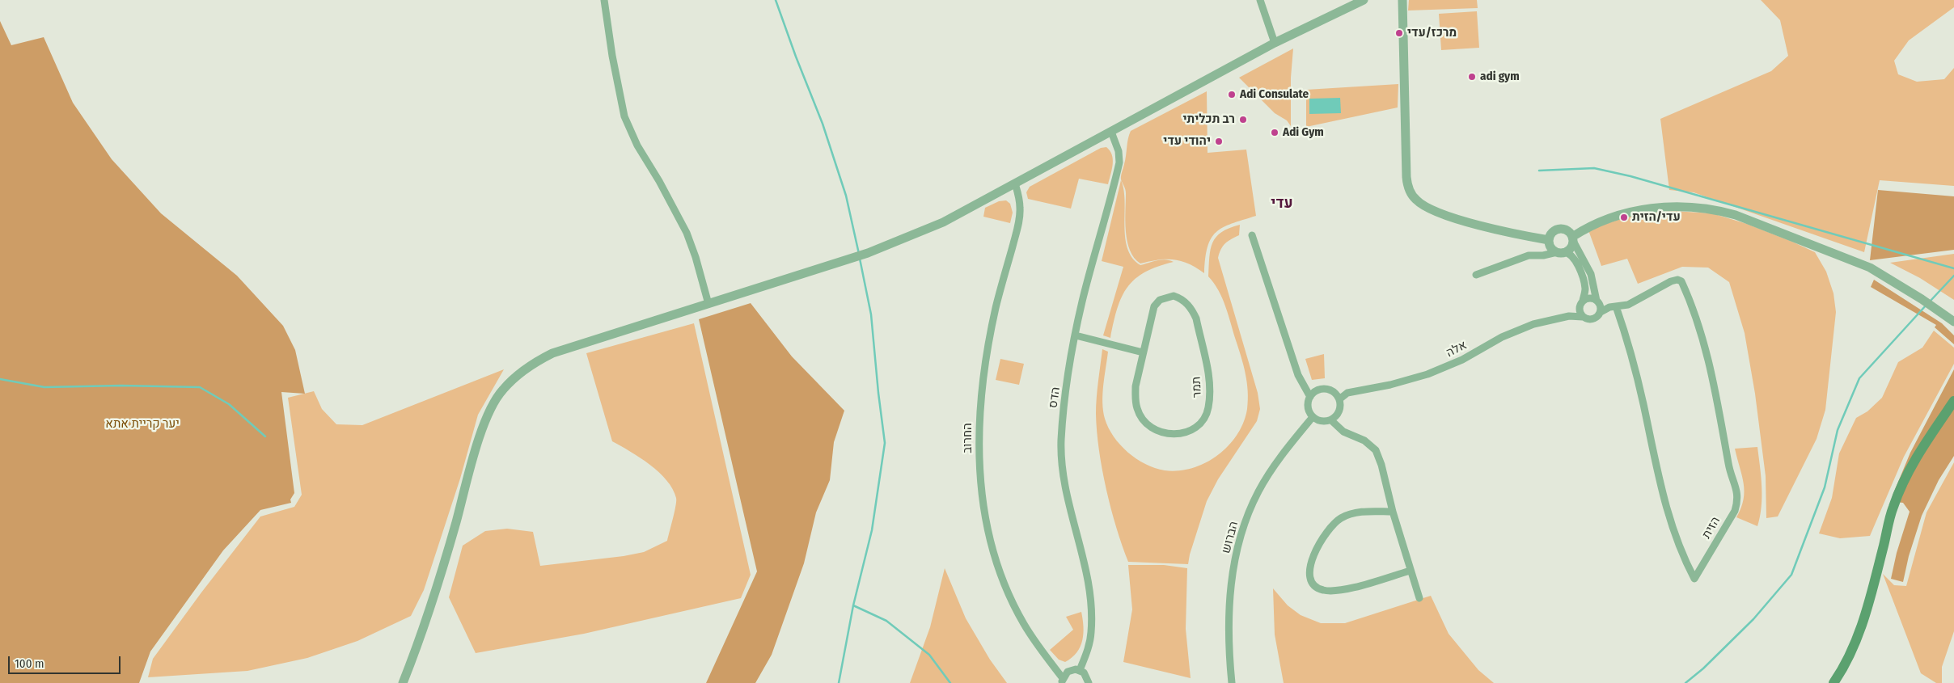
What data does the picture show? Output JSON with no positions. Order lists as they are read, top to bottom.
{
  "streets": {
    "street": [
      "אלה",
      "תמר",
      "הדס",
      "החרוב",
      "הזית",
      "הברוש"
    ]
  },
  "crossings": [
    ["אלה", "הזית"],
    ["אלה", "הברוש"]
  ],
  "districts": ["עדי"],
  "parks": ["יער קריית אתא"],
  "places": [
    "מרכז/עדי",
    "adi gym",
    "Adi Consulate",
    "רב תכליתי",
    "Adi Gym",
    "יהודי עדי",
    "עדי/הזית"
  ],
  "scale_bar": "100 m"
}
